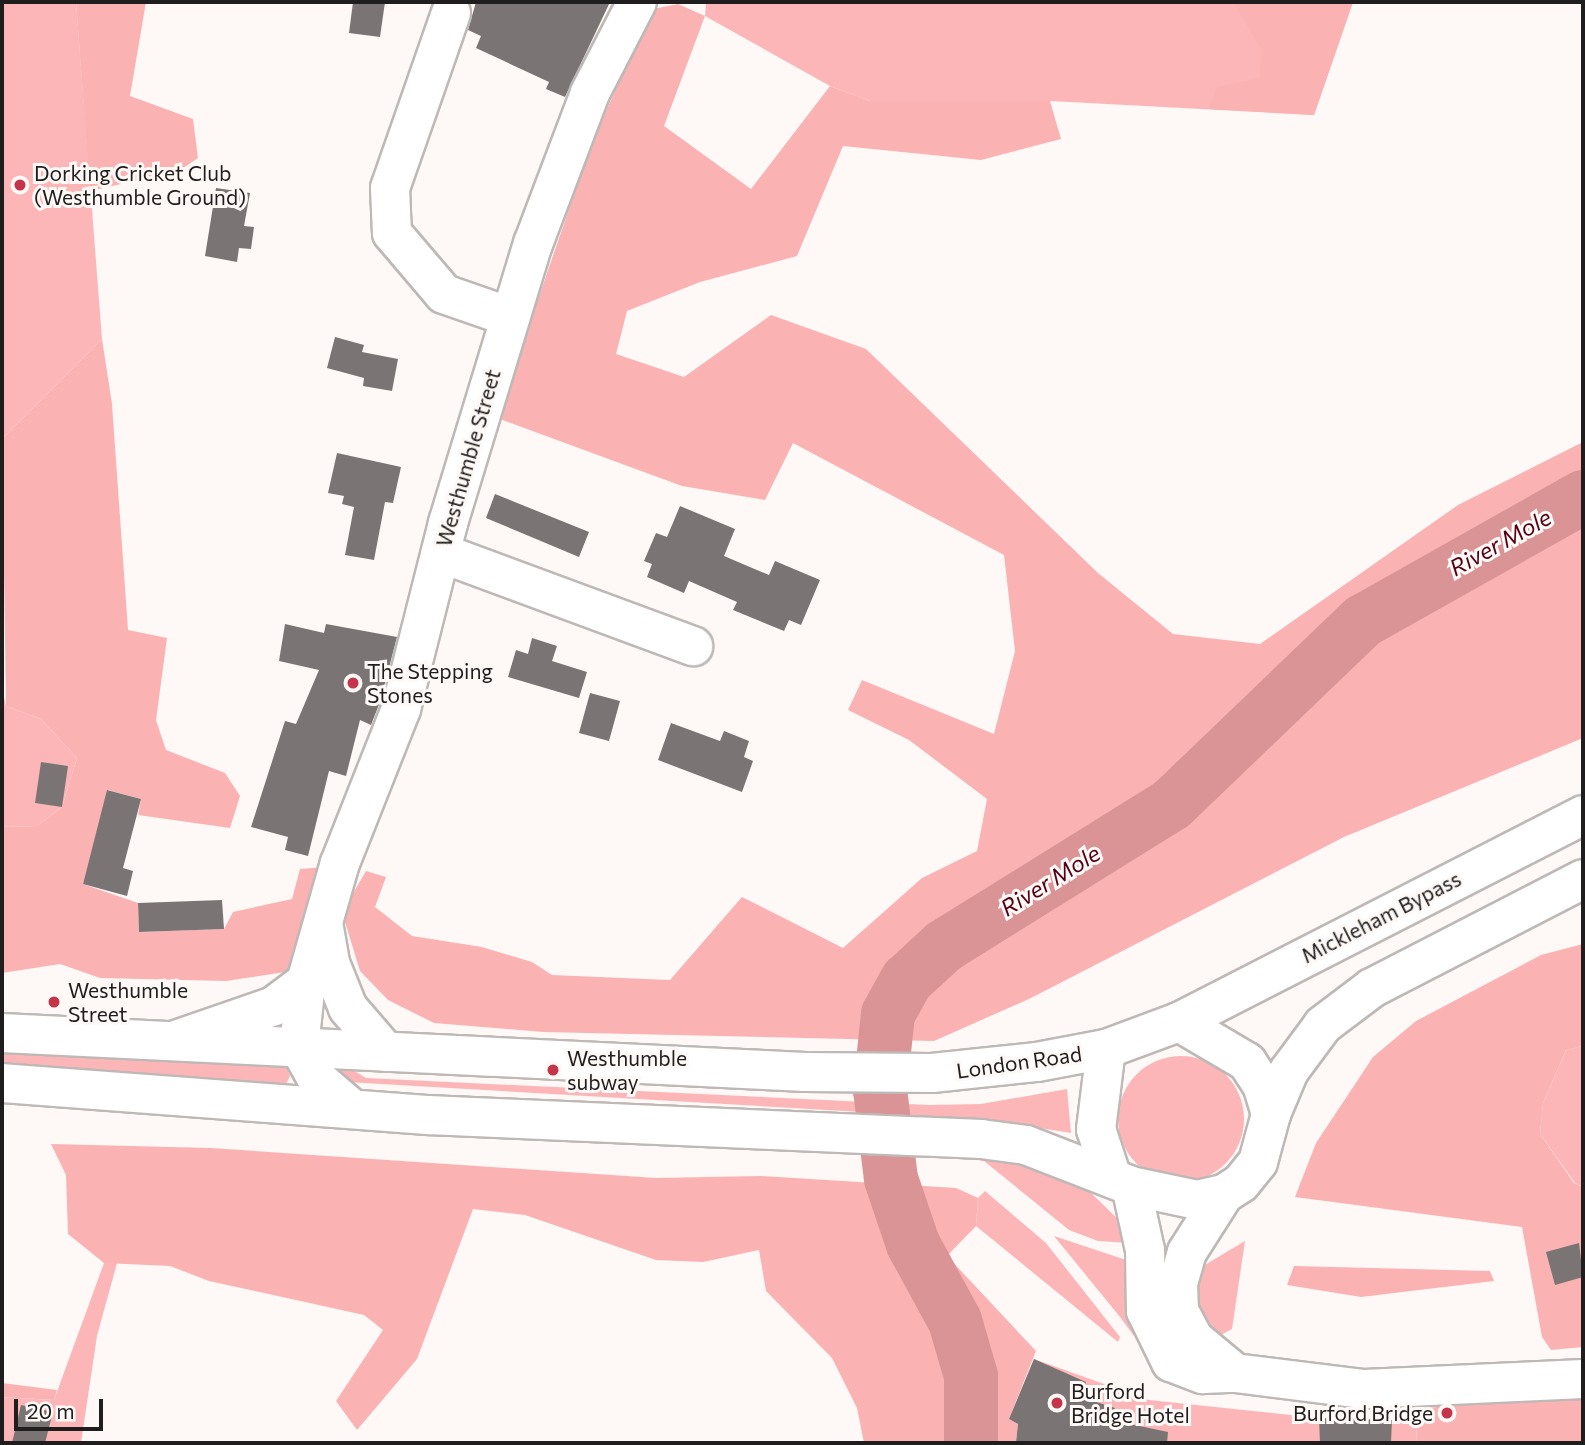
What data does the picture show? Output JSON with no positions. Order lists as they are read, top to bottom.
{
  "streets": {
    "main road": ["Westhumble Street", "Mickleham Bypass", "London Road"]
  },
  "crossings": [
    ["Westhumble Street", "London Road"],
    ["Mickleham Bypass", "London Road"]
  ],
  "water": ["River Mole"],
  "places": [
    "Dorking Cricket Club (Westhumble Ground)",
    "The Stepping Stones",
    "Westhumble Street",
    "Westhumble subway",
    "Burford Bridge Hotel",
    "Burford Bridge"
  ],
  "scale_bar": "20 m"
}
